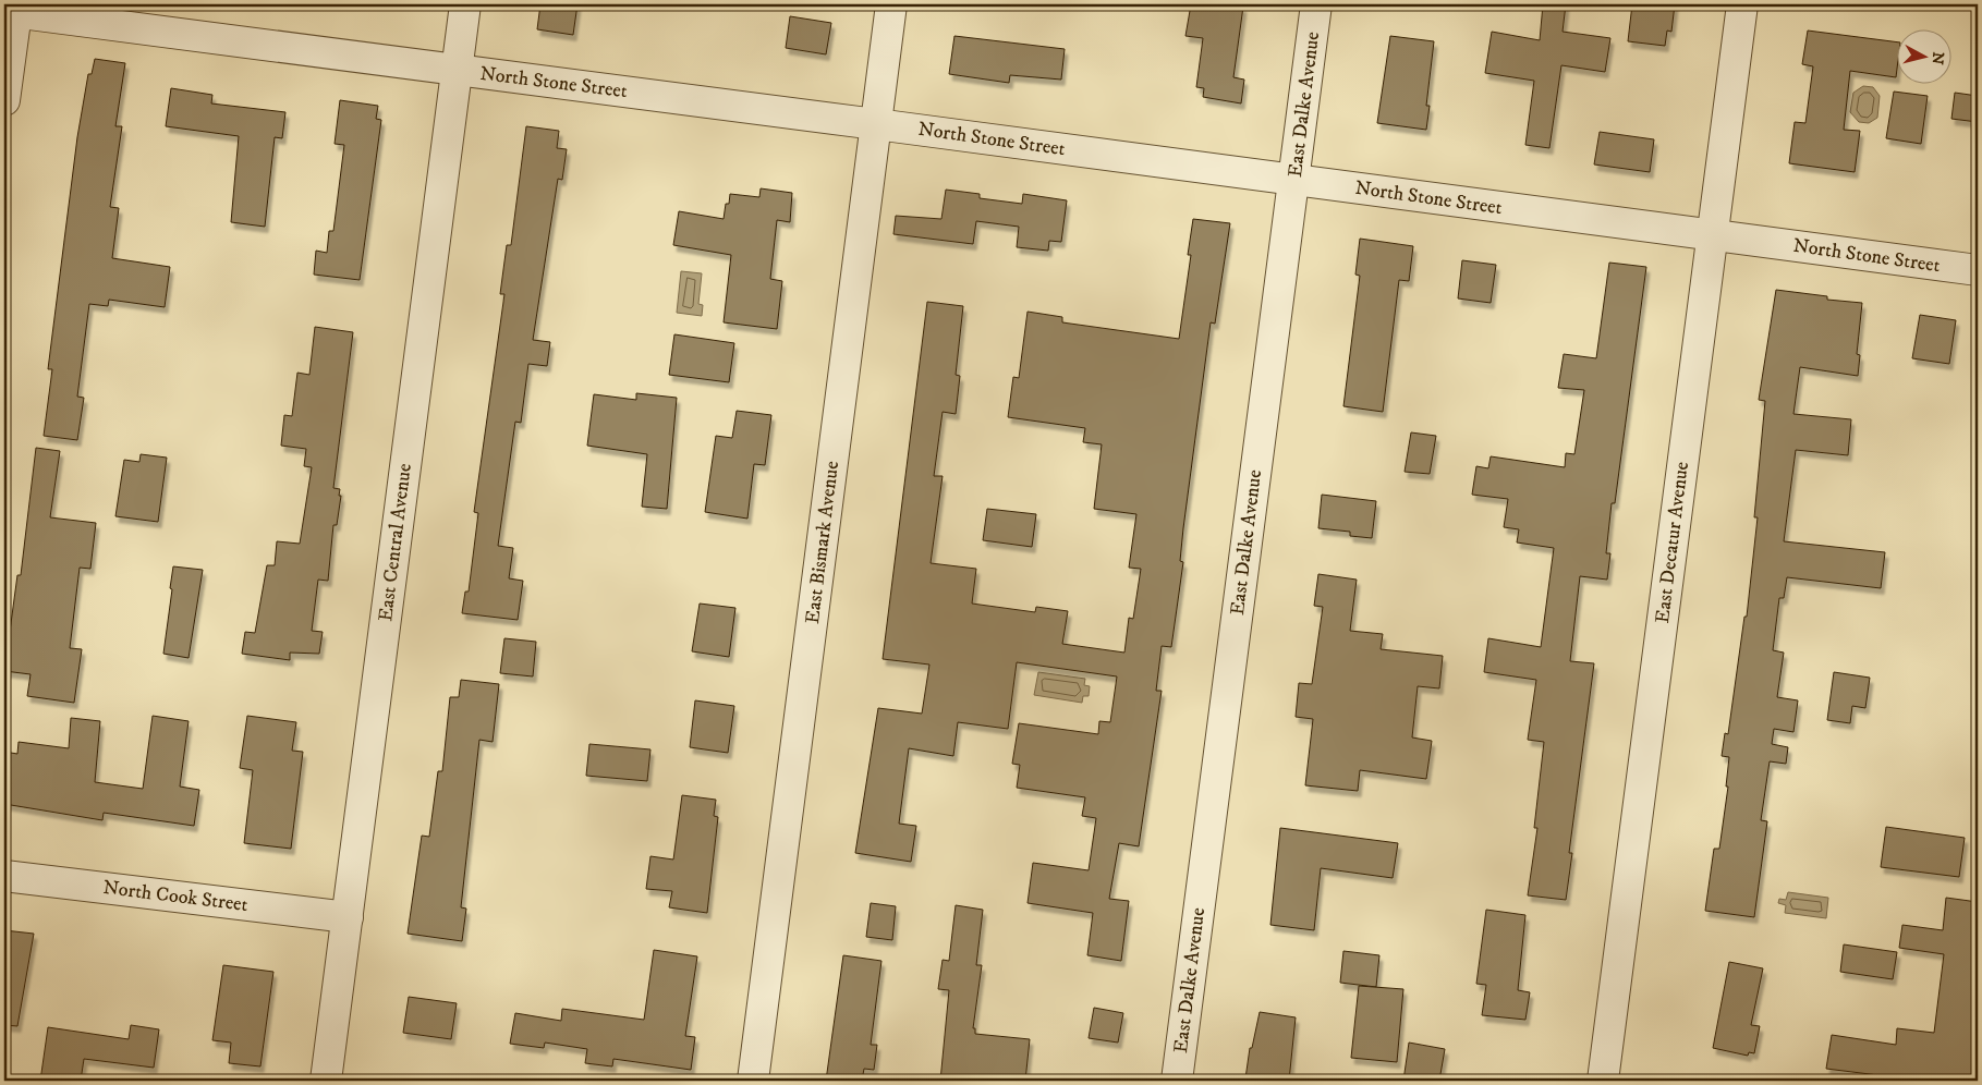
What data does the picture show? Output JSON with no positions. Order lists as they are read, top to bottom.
{
  "streets": {
    "street": [
      "North Stone Street",
      "East Dalke Avenue",
      "East Central Avenue",
      "East Bismark Avenue",
      "East Decatur Avenue",
      "North Cook Street"
    ]
  },
  "crossings": [
    ["North Stone Street", "East Dalke Avenue"],
    ["North Stone Street", "East Central Avenue"],
    ["North Stone Street", "East Bismark Avenue"],
    ["North Stone Street", "East Decatur Avenue"],
    ["East Central Avenue", "North Cook Street"]
  ],
  "north": "right"
}
